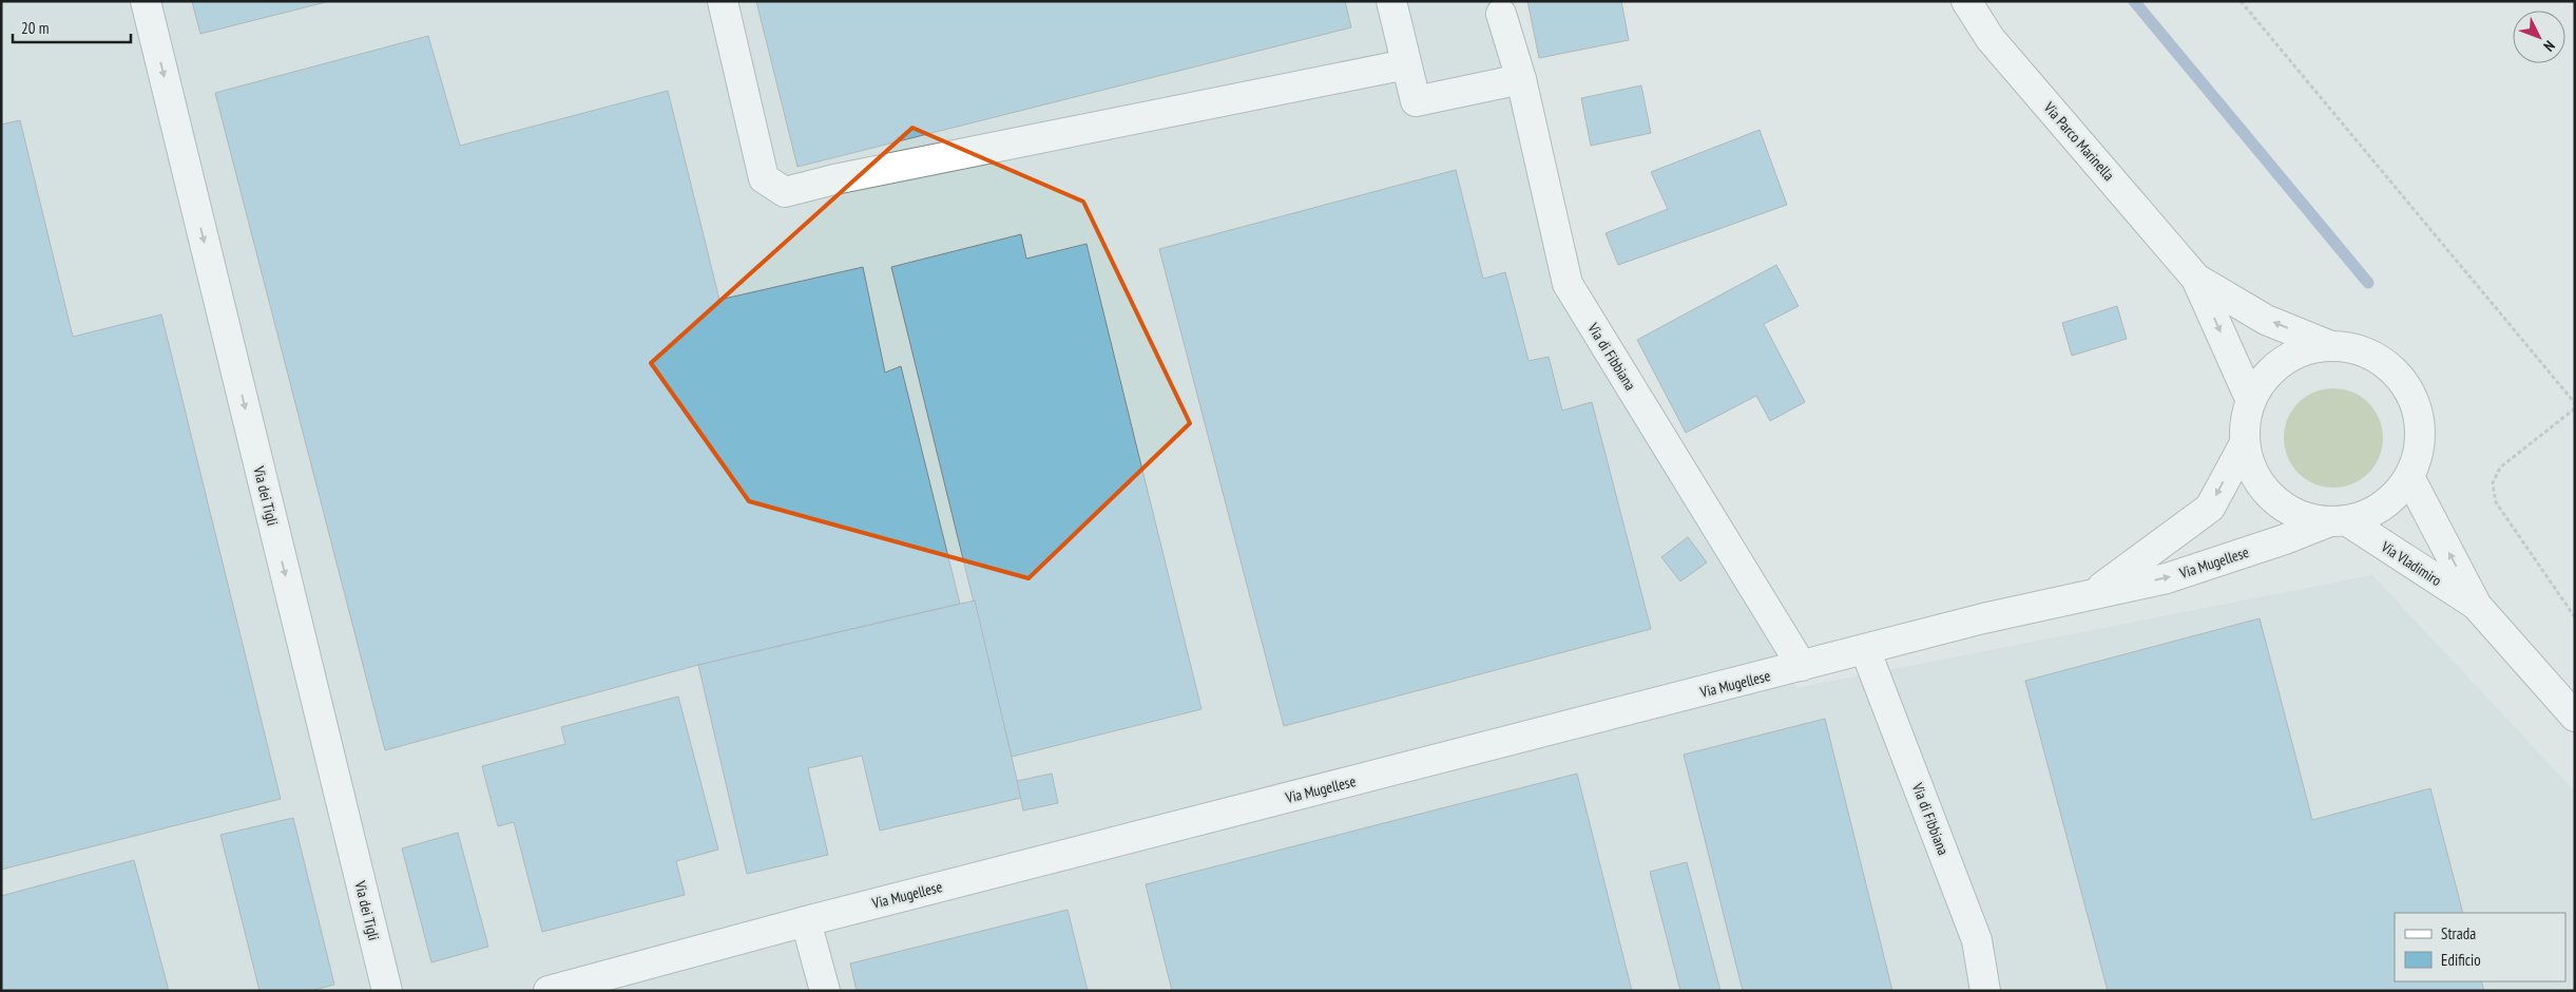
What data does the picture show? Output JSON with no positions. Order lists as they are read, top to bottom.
{
  "streets": {
    "street": [
      "Via Parco Marinella",
      "Via di Fibbiana",
      "Via dei Tigli",
      "Via Mugellese",
      "Via Vladimiro"
    ]
  },
  "crossings": [
    ["Via Parco Marinella", "Via Mugellese"],
    ["Via Parco Marinella", "Via Vladimiro"],
    ["Via di Fibbiana", "Via Mugellese"],
    ["Via Mugellese", "Via Vladimiro"]
  ],
  "one_way": ["Via dei Tigli"],
  "legend": ["Strada", "Edificio"],
  "scale_bar": "20 m",
  "north": "bottom right"
}
